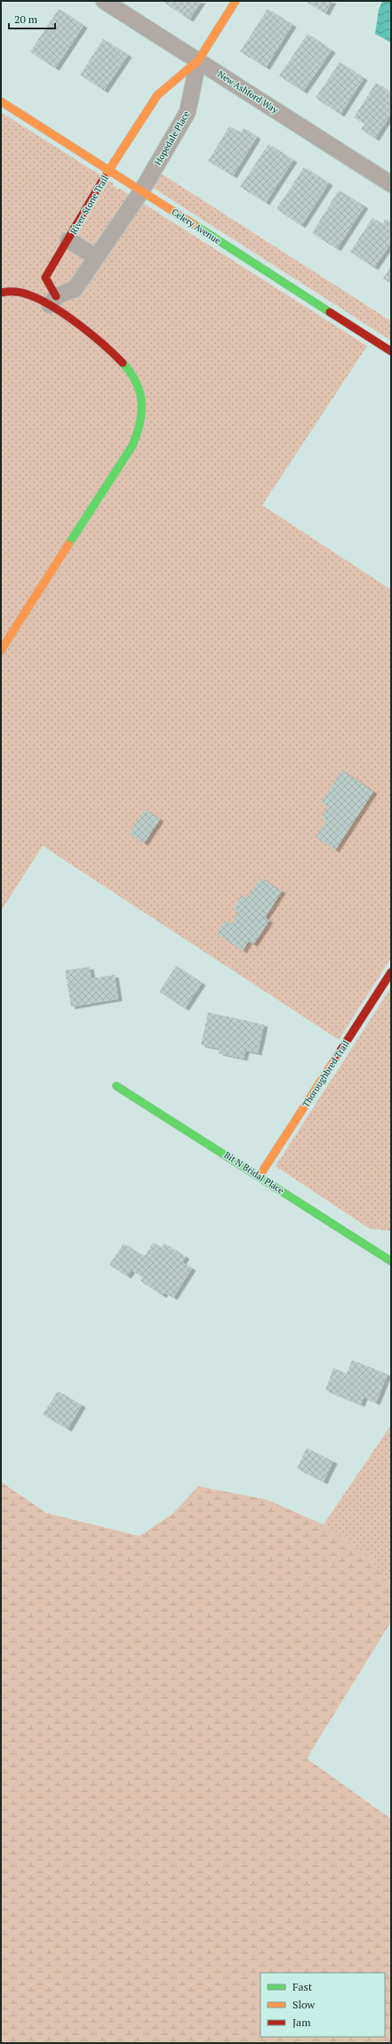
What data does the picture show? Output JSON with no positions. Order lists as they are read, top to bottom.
{
  "streets": {
    "street": [
      "New Ashford Way",
      "Hopedale Place",
      "River Stone Trail",
      "Celery Avenue",
      "Thoroughbred Trail",
      "Bit N Bridal Place"
    ]
  },
  "crossings": [
    ["New Ashford Way", "Hopedale Place"],
    ["Hopedale Place", "River Stone Trail"],
    ["Hopedale Place", "Celery Avenue"],
    ["River Stone Trail", "Celery Avenue"],
    ["Thoroughbred Trail", "Bit N Bridal Place"]
  ],
  "legend": ["Fast", "Slow", "Jam"],
  "scale_bar": "20 m"
}
